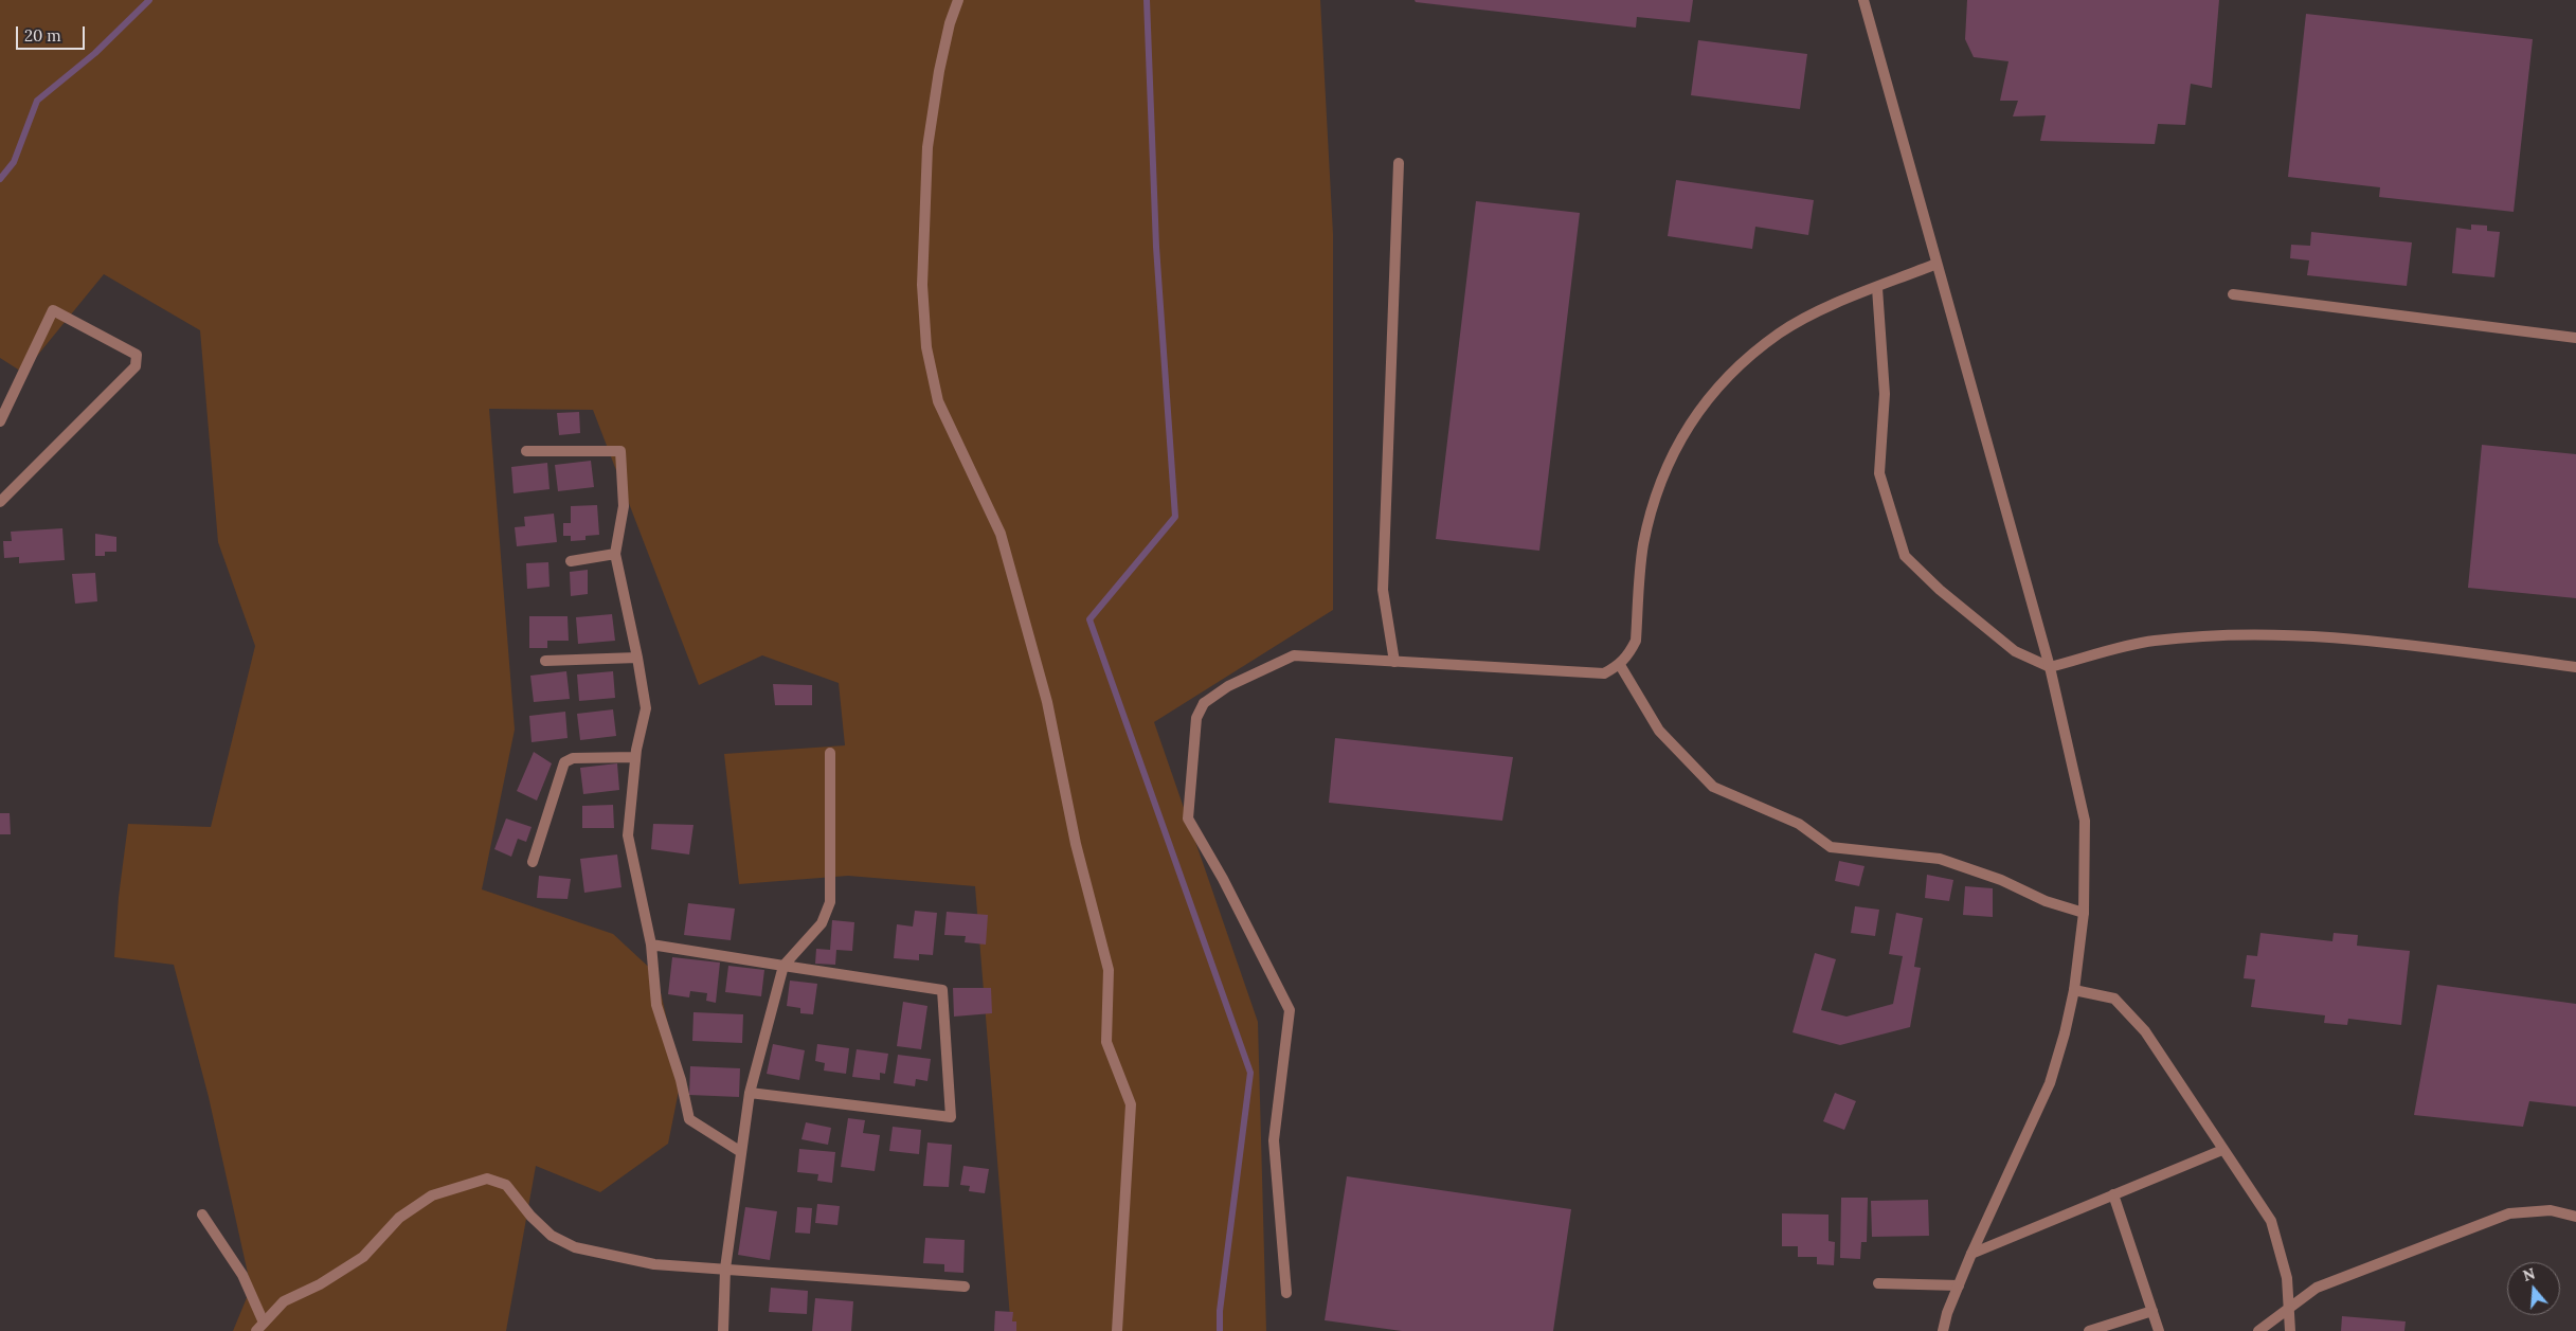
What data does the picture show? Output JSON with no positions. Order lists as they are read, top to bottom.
{
  "scale_bar": "20 m",
  "north": "top"
}
